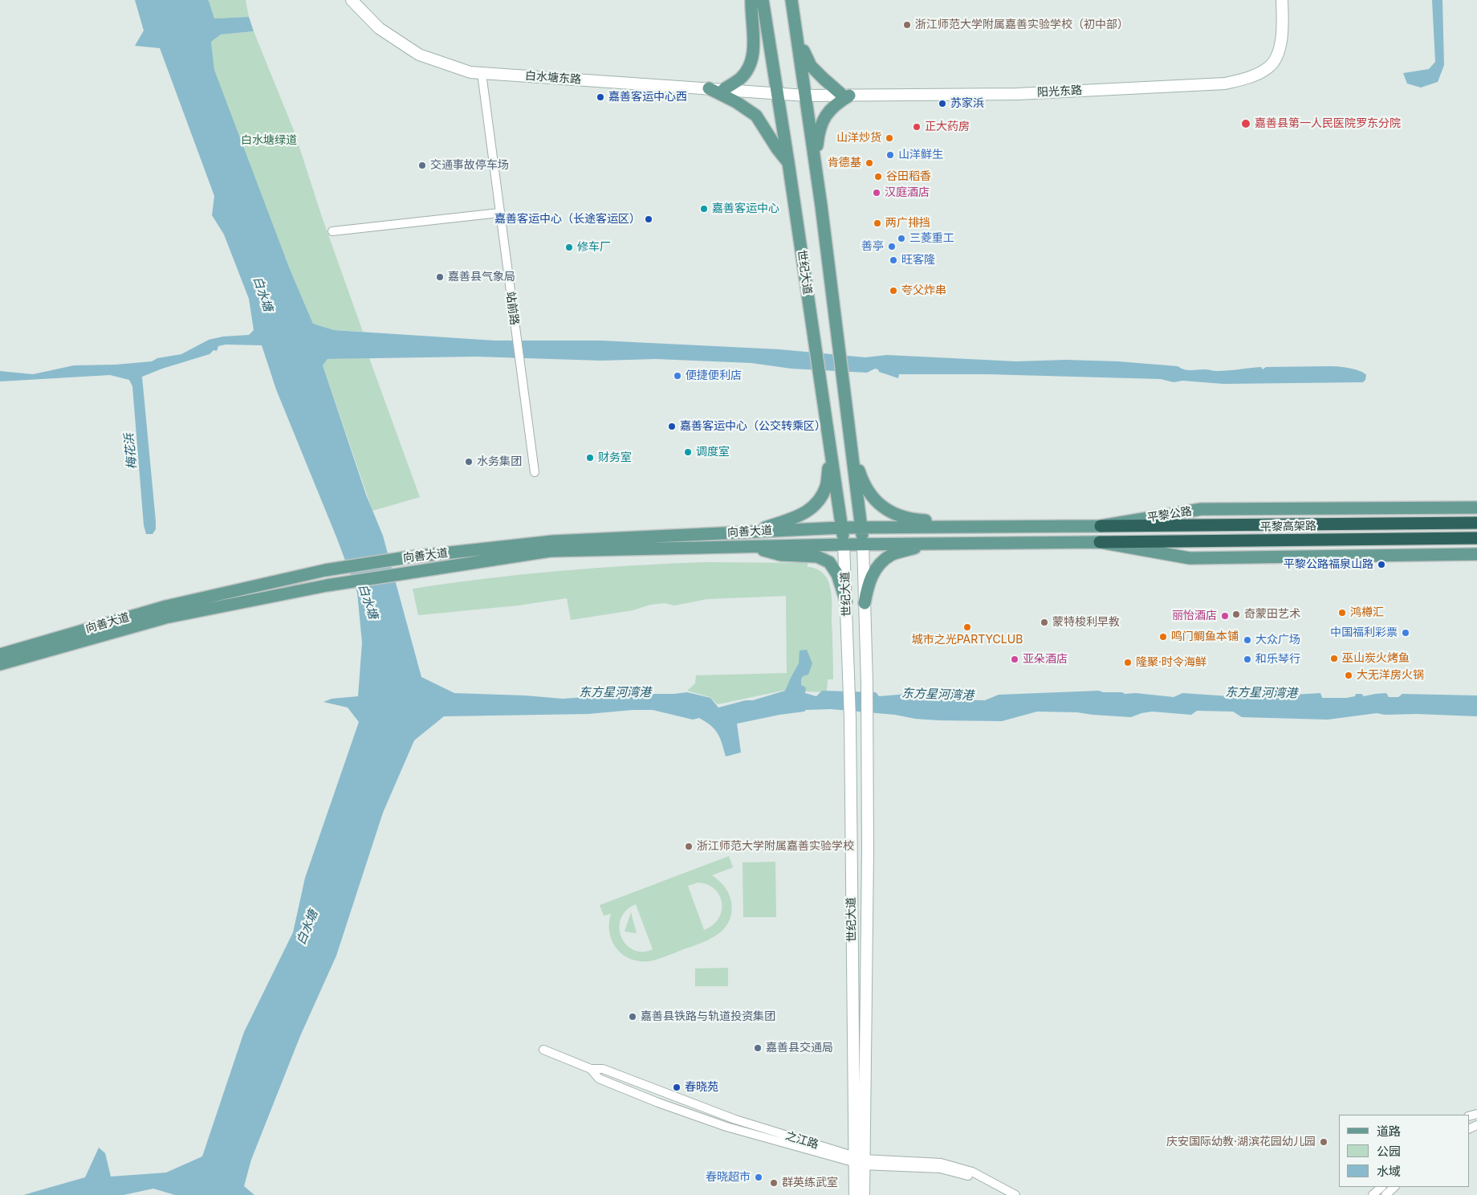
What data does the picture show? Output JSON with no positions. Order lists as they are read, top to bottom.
{
  "streets": {
    "highway": ["平黎高架路"],
    "main road": [
      "白水塘东路",
      "阳光东路",
      "世纪大道",
      "平黎公路",
      "向善大道"
    ],
    "street": ["站前路", "之江路"]
  },
  "crossings": [
    ["白水塘东路", "阳光东路"],
    ["白水塘东路", "世纪大道"],
    ["白水塘东路", "站前路"],
    ["阳光东路", "世纪大道"],
    ["世纪大道", "平黎公路"],
    ["世纪大道", "向善大道"],
    ["世纪大道", "之江路"],
    ["平黎公路", "平黎高架路"],
    ["平黎公路", "向善大道"]
  ],
  "water": ["白水塘", "梅花浜", "东方星河湾港"],
  "parks": ["白水塘绿道"],
  "places": [
    "浙江师范大学附属嘉善实验学校（初中部）",
    "嘉善客运中心西",
    "苏家浜",
    "嘉善县第一人民医院罗东分院",
    "正大药房",
    "山洋炒货",
    "山洋鲜生",
    "肯德基",
    "交通事故停车场",
    "谷田稻香",
    "汉庭酒店",
    "嘉善客运中心",
    "嘉善客运中心（长途客运区）",
    "两广排挡",
    "三菱重工",
    "善亭",
    "修车厂",
    "旺客隆",
    "嘉善县气象局",
    "夸父炸串",
    "便捷便利店",
    "嘉善客运中心（公交转乘区）",
    "调度室",
    "财务室",
    "水务集团",
    "平黎公路福泉山路",
    "鸿樽汇",
    "奇蒙田艺术",
    "丽怡酒店",
    "蒙特梭利早教",
    "城市之光PARTYCLUB",
    "中国福利彩票",
    "鸣门鲷鱼本铺",
    "大众广场",
    "巫山炭火烤鱼",
    "亚朵酒店",
    "和乐琴行",
    "隆聚·时令海鲜",
    "大无洋房火锅",
    "浙江师范大学附属嘉善实验学校",
    "嘉善县铁路与轨道投资集团",
    "嘉善县交通局",
    "春晓苑",
    "庆安国际幼教·湖滨花园幼儿园",
    "春晓超市",
    "群英练武室"
  ],
  "legend": ["道路", "公园", "水域"]
}
